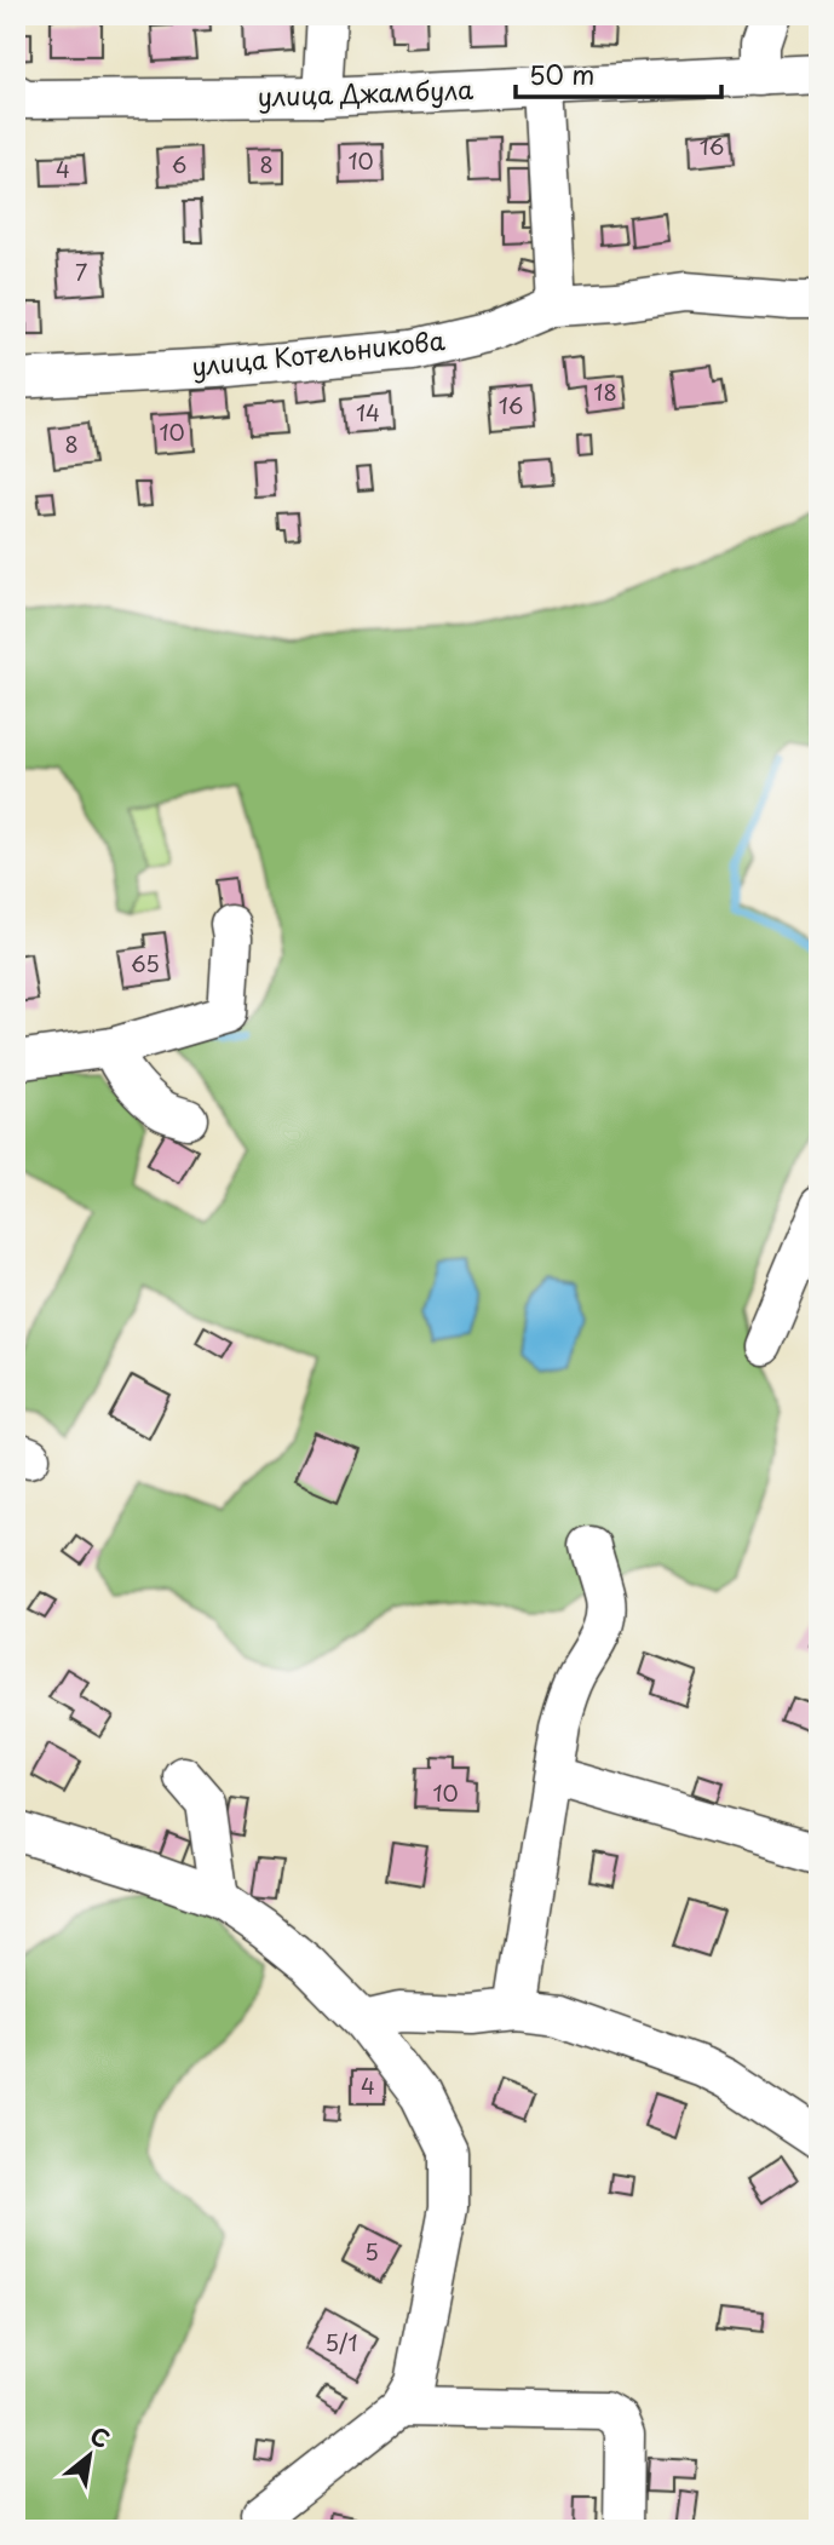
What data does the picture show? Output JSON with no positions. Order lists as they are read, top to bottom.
{
  "streets": {
    "street": ["улица Джамбула", "улица Котельникова"]
  },
  "house_numbers": [
    "16",
    "10",
    "6",
    "8",
    "4",
    "7",
    "18",
    "16",
    "14",
    "10",
    "8",
    "65",
    "10",
    "4",
    "5",
    "5/1"
  ],
  "scale_bar": "50 m",
  "north": "top right"
}
